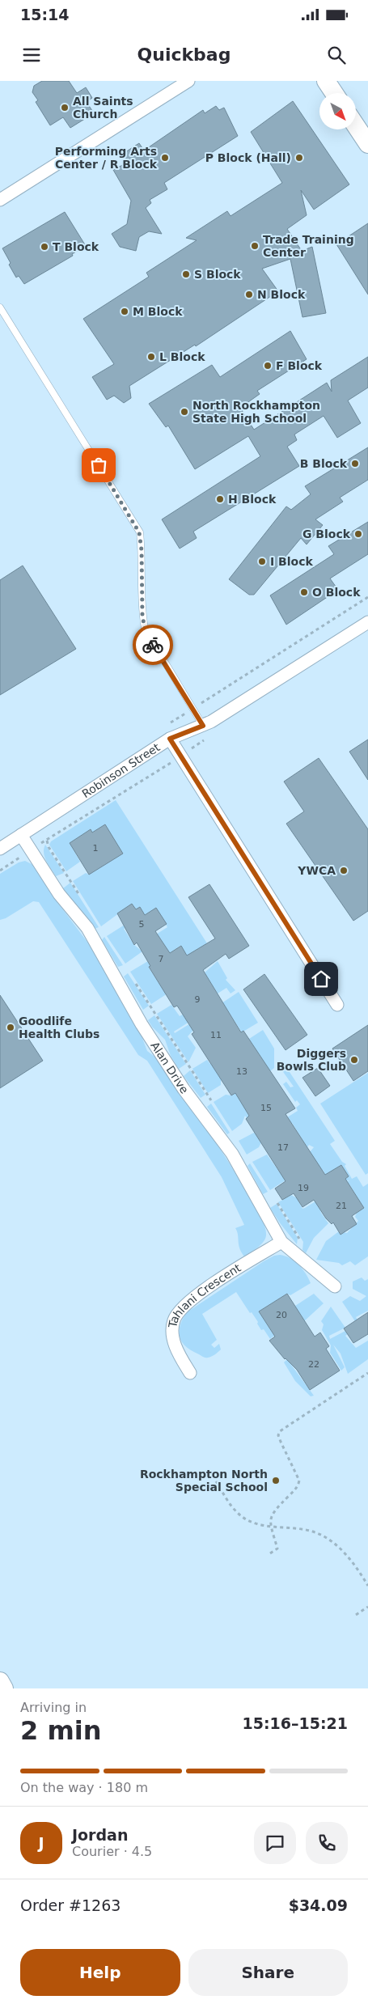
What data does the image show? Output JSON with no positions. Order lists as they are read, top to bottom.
{
  "streets": {
    "street": ["Robinson Street", "Alan Drive", "Tahlani Crescent"]
  },
  "crossings": [
    ["Robinson Street", "Alan Drive"],
    ["Alan Drive", "Tahlani Crescent"]
  ],
  "places": [
    "All Saints Church",
    "Performing Arts Center / R Block",
    "P Block (Hall)",
    "Trade Training Center",
    "T Block",
    "S Block",
    "N Block",
    "M Block",
    "L Block",
    "F Block",
    "North Rockhampton State High School",
    "B Block",
    "H Block",
    "G Block",
    "I Block",
    "O Block",
    "YWCA",
    "Goodlife Health Clubs",
    "Diggers Bowls Club",
    "Rockhampton North Special School"
  ],
  "house_numbers": [
    "1",
    "5",
    "7",
    "9",
    "11",
    "13",
    "15",
    "17",
    "19",
    "21",
    "20",
    "22"
  ],
  "north": "bottom right",
  "page": {
    "status": "15:14",
    "header": "Quickbag",
    "heading": ["2 min", "Arriving in", "15:16–15:21"],
    "panel": [
      "Jordan",
      "Courier · 4.5",
      "Order #1263",
      "$34.09"
    ],
    "bar": "On the way · 180 m",
    "round": "J",
    "buttons": ["Help", "Share"]
  }
}
